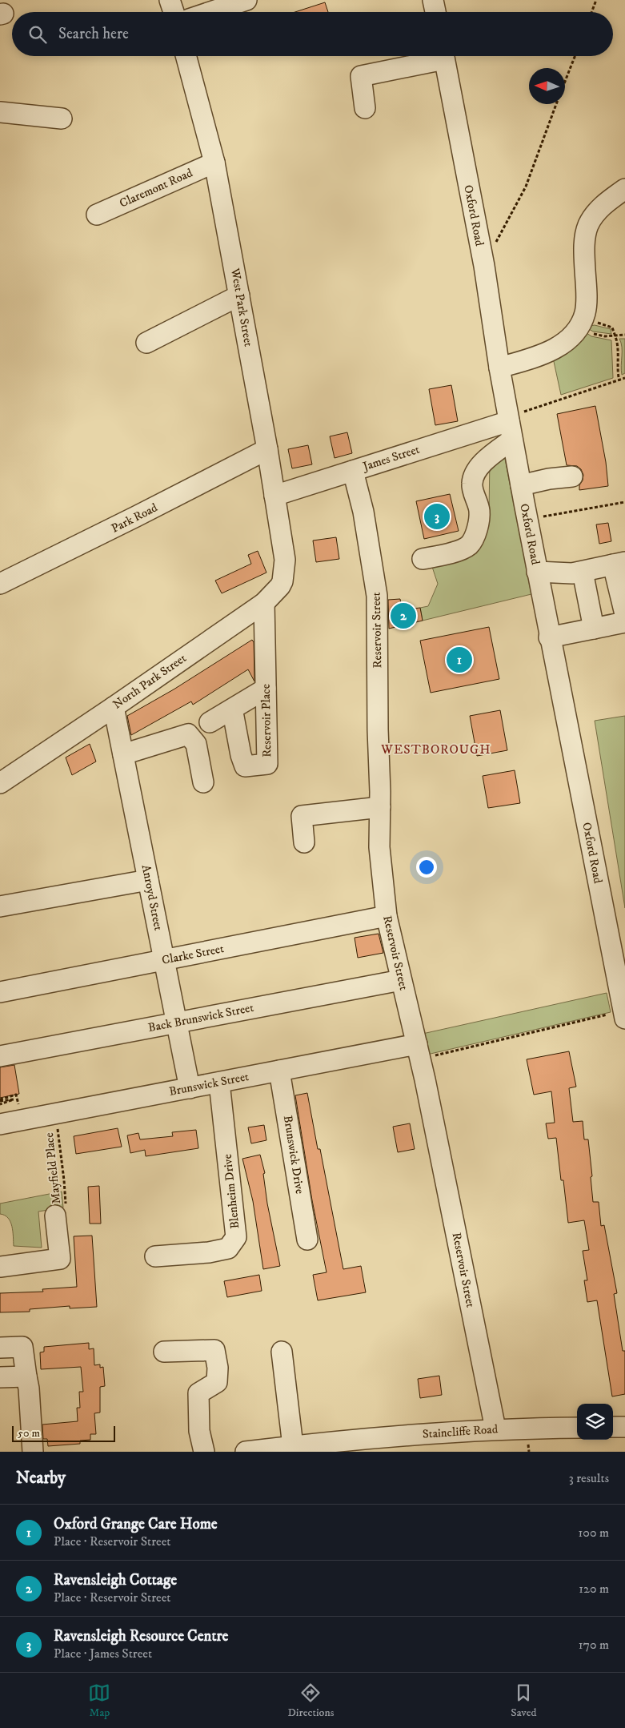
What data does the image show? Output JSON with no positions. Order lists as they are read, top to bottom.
{
  "streets": {
    "street": [
      "Claremont Road",
      "Oxford Road",
      "West Park Street",
      "James Street",
      "Park Road",
      "Reservoir Street",
      "North Park Street",
      "Reservoir Place",
      "Anroyd Street",
      "Clarke Street",
      "Back Brunswick Street",
      "Brunswick Street",
      "Brunswick Drive",
      "Blenheim Drive",
      "Staincliffe Road"
    ],
    "path": ["Mayfield Place"]
  },
  "crossings": [
    ["Claremont Road", "West Park Street"],
    ["Oxford Road", "James Street"],
    ["West Park Street", "James Street"],
    ["West Park Street", "Park Road"],
    ["West Park Street", "North Park Street"],
    ["James Street", "Reservoir Street"],
    ["Reservoir Street", "Clarke Street"],
    ["Reservoir Street", "Back Brunswick Street"],
    ["Reservoir Street", "Brunswick Street"],
    ["Reservoir Street", "Staincliffe Road"],
    ["North Park Street", "Reservoir Place"],
    ["North Park Street", "Anroyd Street"],
    ["Anroyd Street", "Clarke Street"],
    ["Anroyd Street", "Back Brunswick Street"],
    ["Anroyd Street", "Brunswick Street"],
    ["Brunswick Street", "Brunswick Drive"],
    ["Brunswick Street", "Mayfield Place"],
    ["Brunswick Street", "Blenheim Drive"]
  ],
  "districts": ["WESTBOROUGH"],
  "scale_bar": "50 m",
  "north": "left",
  "page": {
    "search": "Search here",
    "pins": ["3", "2", "1"],
    "scale": "50 m",
    "heading": ["Nearby", "3 results"],
    "list": [
      {
        "mark": "1",
        "name": "Oxford Grange Care Home",
        "note": "Place · Reservoir Street",
        "value": "100 m"
      },
      {
        "mark": "2",
        "name": "Ravensleigh Cottage",
        "note": "Place · Reservoir Street",
        "value": "120 m"
      },
      {
        "mark": "3",
        "name": "Ravensleigh Resource Centre",
        "note": "Place · James Street",
        "value": "170 m"
      }
    ],
    "nav": ["Map", "Directions", "Saved"]
  }
}
